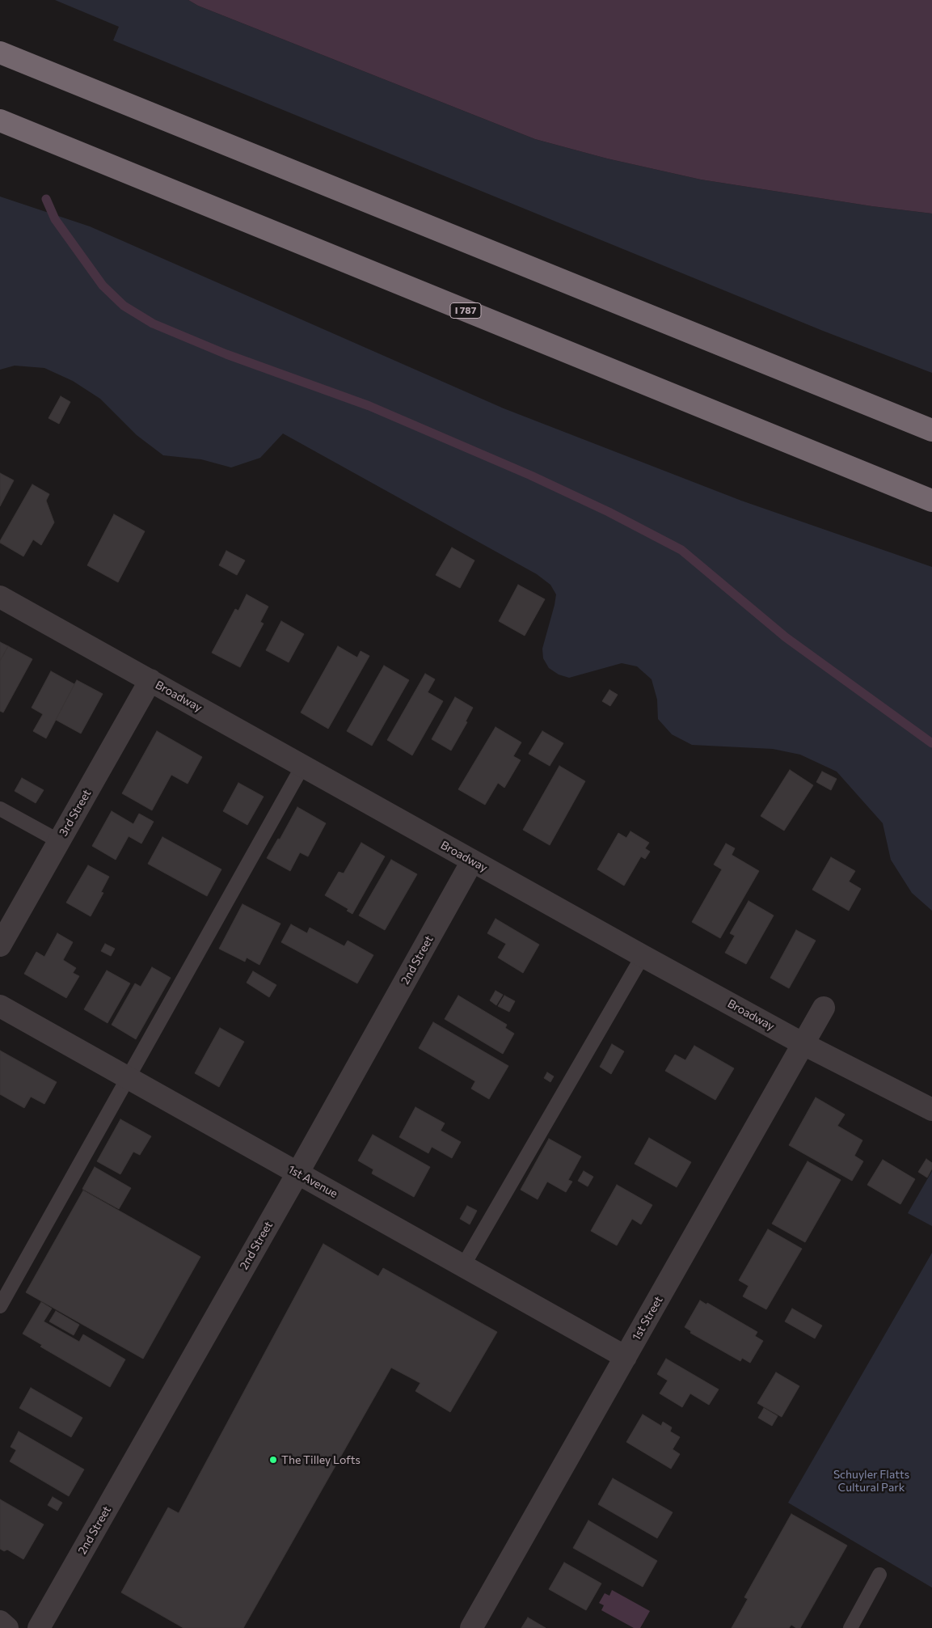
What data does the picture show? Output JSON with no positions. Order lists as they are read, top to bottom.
{
  "streets": {
    "highway": ["I 787"],
    "street": [
      "Broadway",
      "3rd Street",
      "2nd Street",
      "1st Avenue",
      "1st Street"
    ]
  },
  "crossings": [
    ["Broadway", "3rd Street"],
    ["Broadway", "2nd Street"],
    ["Broadway", "1st Street"],
    ["2nd Street", "1st Avenue"],
    ["1st Avenue", "1st Street"]
  ],
  "parks": ["Schuyler Flatts Cultural Park"],
  "places": ["The Tilley Lofts"]
}
